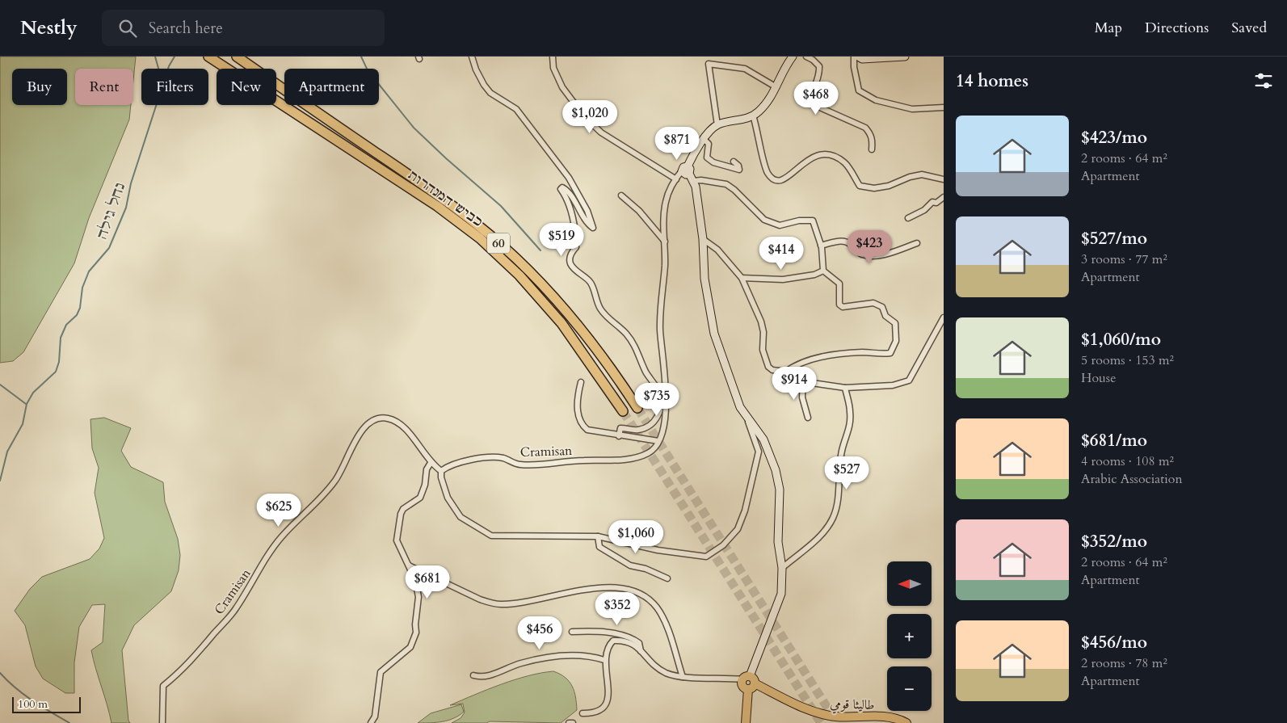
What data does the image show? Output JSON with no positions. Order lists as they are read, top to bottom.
{
  "streets": {
    "highway": ["כביש המנהרות", "60"],
    "main road": ["طاليثا قومي"],
    "street": ["Cramisan"]
  },
  "water": ["נחל גילה"],
  "scale_bar": "100 m",
  "north": "left",
  "page": {
    "header": "Nestly",
    "search": "Search here",
    "nav": ["Map", "Directions", "Saved"],
    "heading": "14 homes",
    "chip": [
      "Buy",
      "Rent",
      "Filters",
      "New",
      "Apartment"
    ],
    "price": [
      "$468",
      "$1,020",
      "$871",
      "$519",
      "$423",
      "$414",
      "$914",
      "$735",
      "$527",
      "$625",
      "$1,060",
      "$681",
      "$352",
      "$456"
    ],
    "list": [
      {
        "name": "$423/mo",
        "note": "2 rooms · 64 m² · Apartment"
      },
      {
        "name": "$527/mo",
        "note": "3 rooms · 77 m² · Apartment"
      },
      {
        "name": "$1,060/mo",
        "note": "5 rooms · 153 m² · House"
      },
      {
        "name": "$681/mo",
        "note": "4 rooms · 108 m² · Arabic Association"
      },
      {
        "name": "$352/mo",
        "note": "2 rooms · 64 m² · Apartment"
      },
      {
        "name": "$456/mo",
        "note": "2 rooms · 78 m² · Apartment"
      }
    ],
    "map_buttons": ["+", "−"],
    "scale": "100 m"
  }
}
